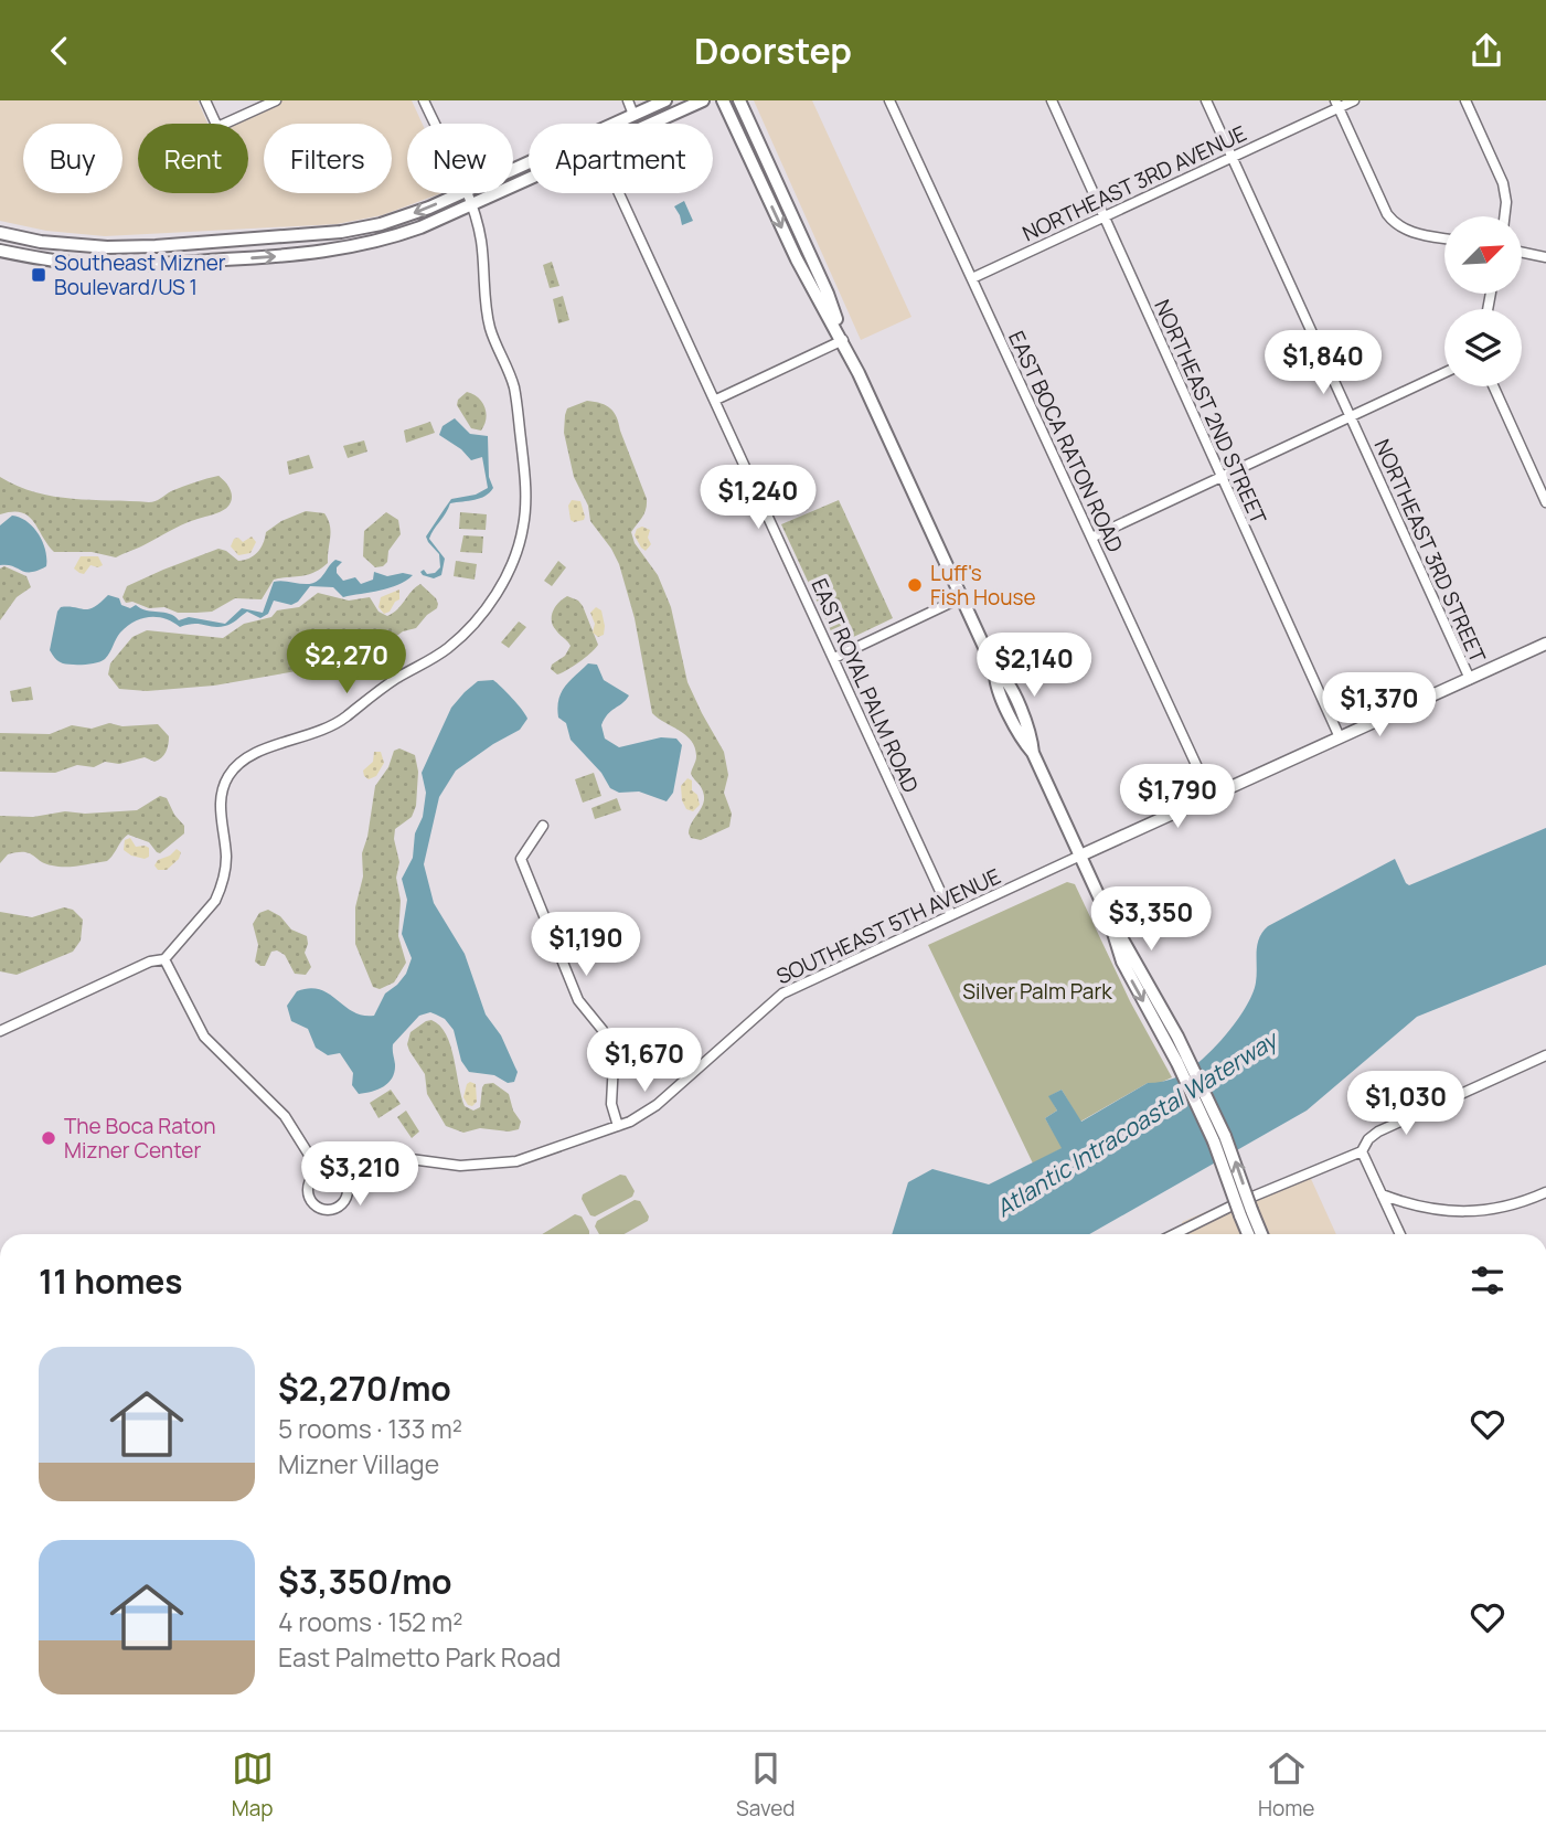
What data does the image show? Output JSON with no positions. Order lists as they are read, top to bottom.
{
  "streets": {
    "street": [
      "NORTHEAST 3RD AVENUE",
      "NORTHEAST 2ND STREET",
      "EAST BOCA RATON ROAD",
      "NORTHEAST 3RD STREET",
      "EAST ROYAL PALM ROAD",
      "SOUTHEAST 5TH AVENUE"
    ]
  },
  "crossings": [
    ["NORTHEAST 3RD AVENUE", "NORTHEAST 2ND STREET"],
    ["NORTHEAST 3RD AVENUE", "EAST BOCA RATON ROAD"],
    ["NORTHEAST 3RD AVENUE", "NORTHEAST 3RD STREET"],
    ["EAST ROYAL PALM ROAD", "SOUTHEAST 5TH AVENUE"]
  ],
  "water": ["Atlantic Intracoastal Waterway"],
  "parks": ["Silver Palm Park"],
  "places": {
    "transit": ["Southeast Mizner Boulevard/US 1"],
    "other": ["Luff's Fish House", "The Boca Raton Mizner Center"]
  },
  "north": "top right",
  "page": {
    "header": "Doorstep",
    "chip": [
      "Buy",
      "Rent",
      "Filters",
      "New",
      "Apartment"
    ],
    "price": [
      "$1,840",
      "$1,240",
      "$2,270",
      "$2,140",
      "$1,370",
      "$1,790",
      "$3,350",
      "$1,190",
      "$1,670",
      "$1,030",
      "$3,210"
    ],
    "heading": "11 homes",
    "list": [
      {
        "name": "$2,270/mo",
        "note": "5 rooms · 133 m² · Mizner Village"
      },
      {
        "name": "$3,350/mo",
        "note": "4 rooms · 152 m² · East Palmetto Park Road"
      }
    ],
    "tabs": ["Map", "Saved", "Home"]
  }
}
